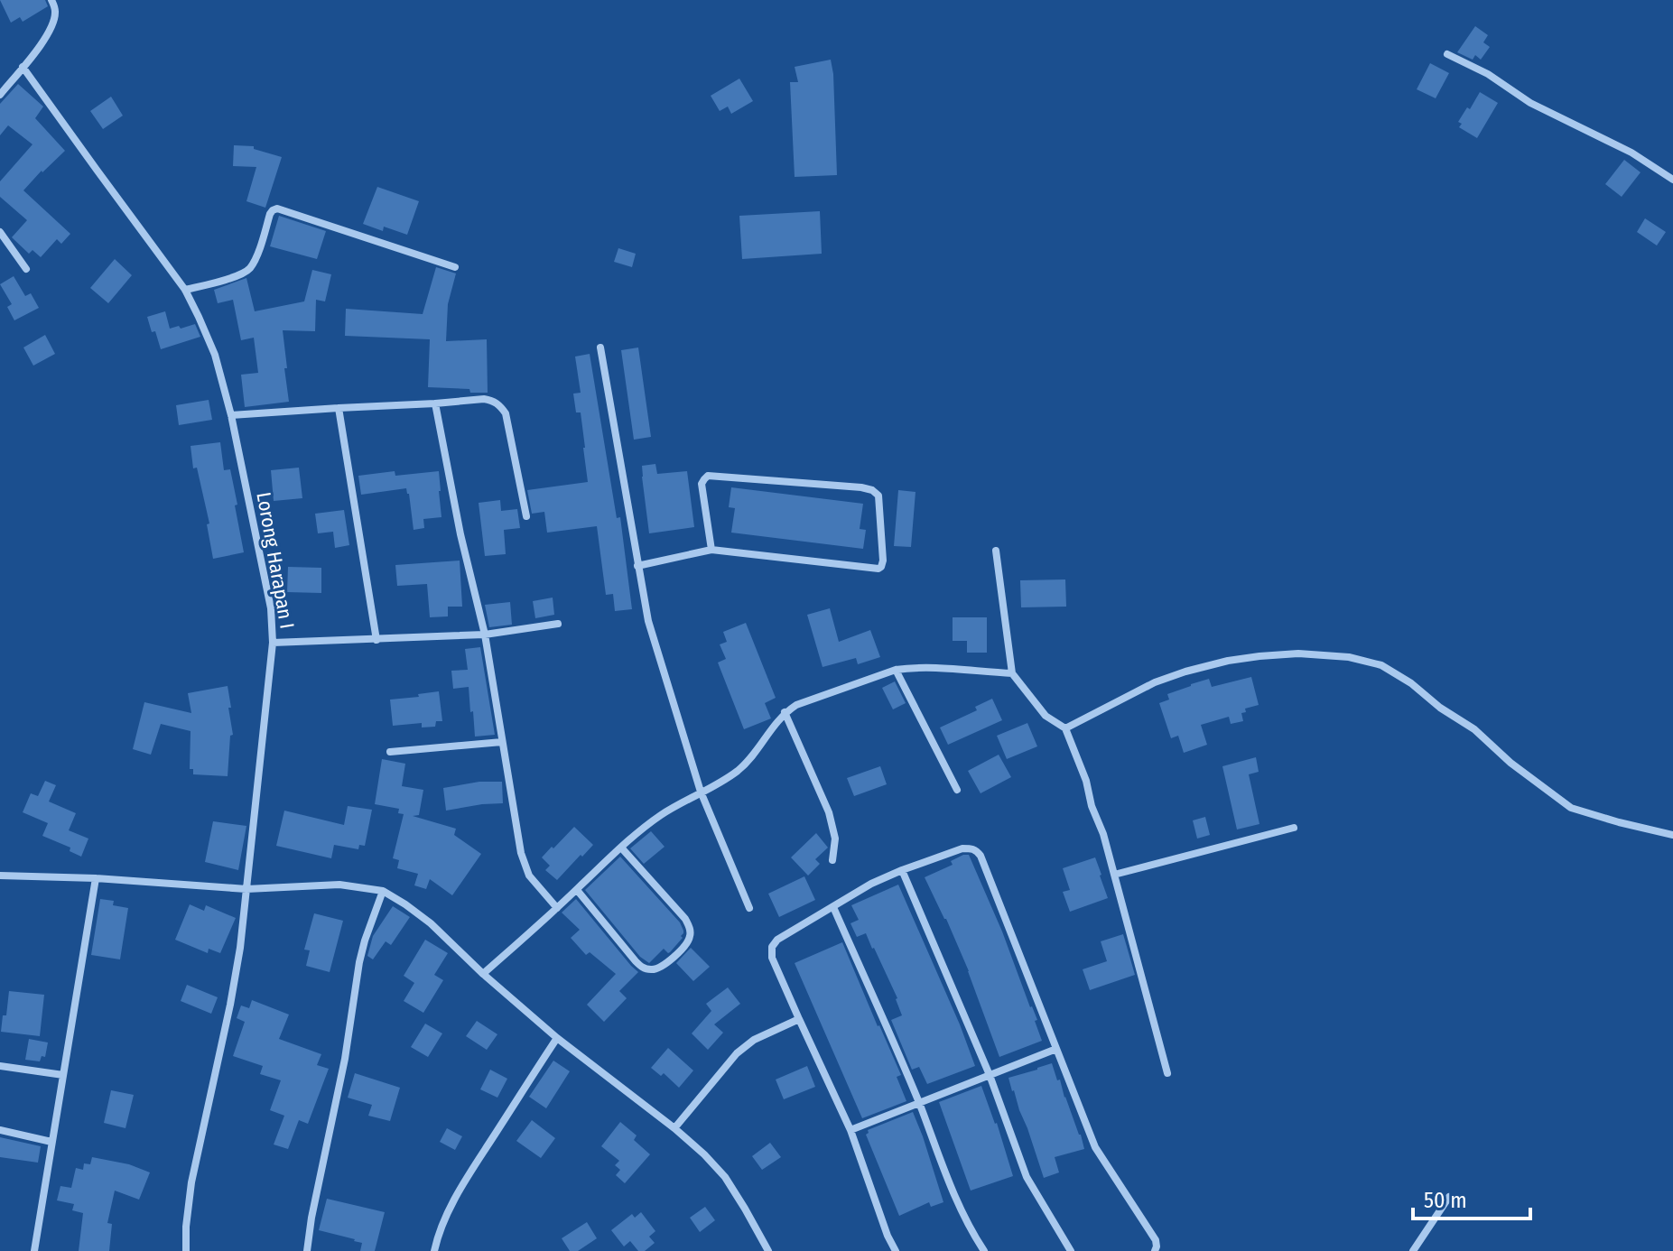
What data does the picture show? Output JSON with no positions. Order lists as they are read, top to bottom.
{
  "streets": {
    "street": ["Lorong Harapan I"]
  },
  "scale_bar": "50 m"
}
